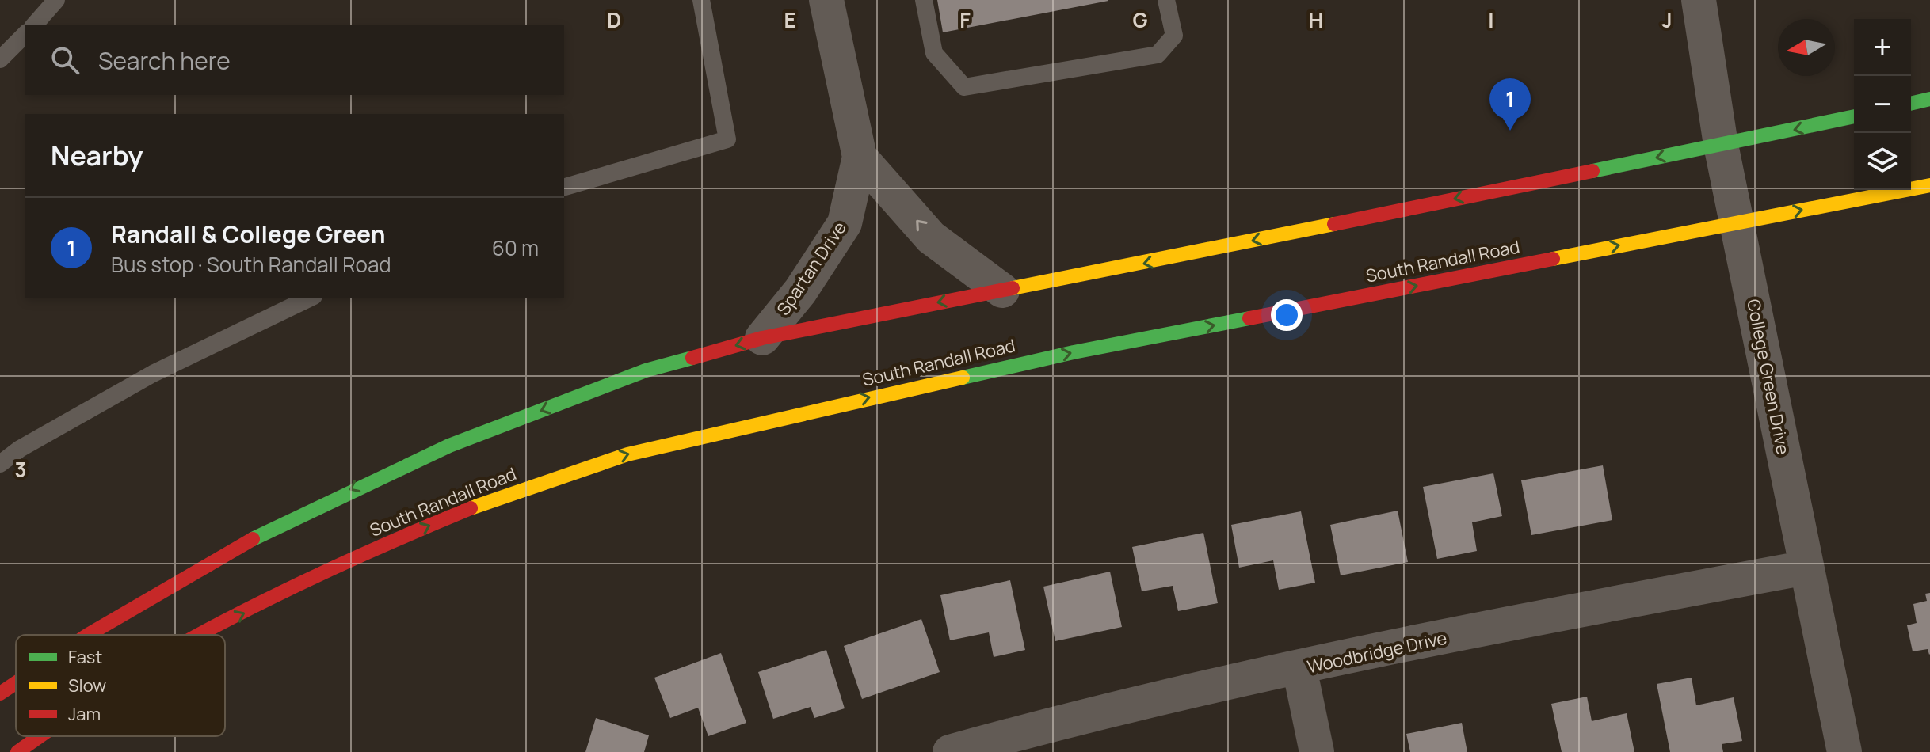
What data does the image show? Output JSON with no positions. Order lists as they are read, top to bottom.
{
  "streets": {
    "main road": ["South Randall Road"],
    "street": ["Spartan Drive", "College Green Drive", "Woodbridge Drive"]
  },
  "crossings": [
    ["South Randall Road", "College Green Drive"],
    ["College Green Drive", "Woodbridge Drive"]
  ],
  "legend": ["Fast", "Slow", "Jam"],
  "north": "left",
  "page": {
    "map_buttons": ["+", "−"],
    "search": "Search here",
    "pins": "1",
    "heading": "Nearby",
    "list": [
      {
        "mark": "1",
        "name": "Randall & College Green",
        "note": "Bus stop · South Randall Road",
        "value": "60 m"
      }
    ]
  },
  "grid": {
    "columns": [
      "D",
      "E",
      "F",
      "G",
      "H",
      "I",
      "J"
    ],
    "rows": ["3"]
  }
}
